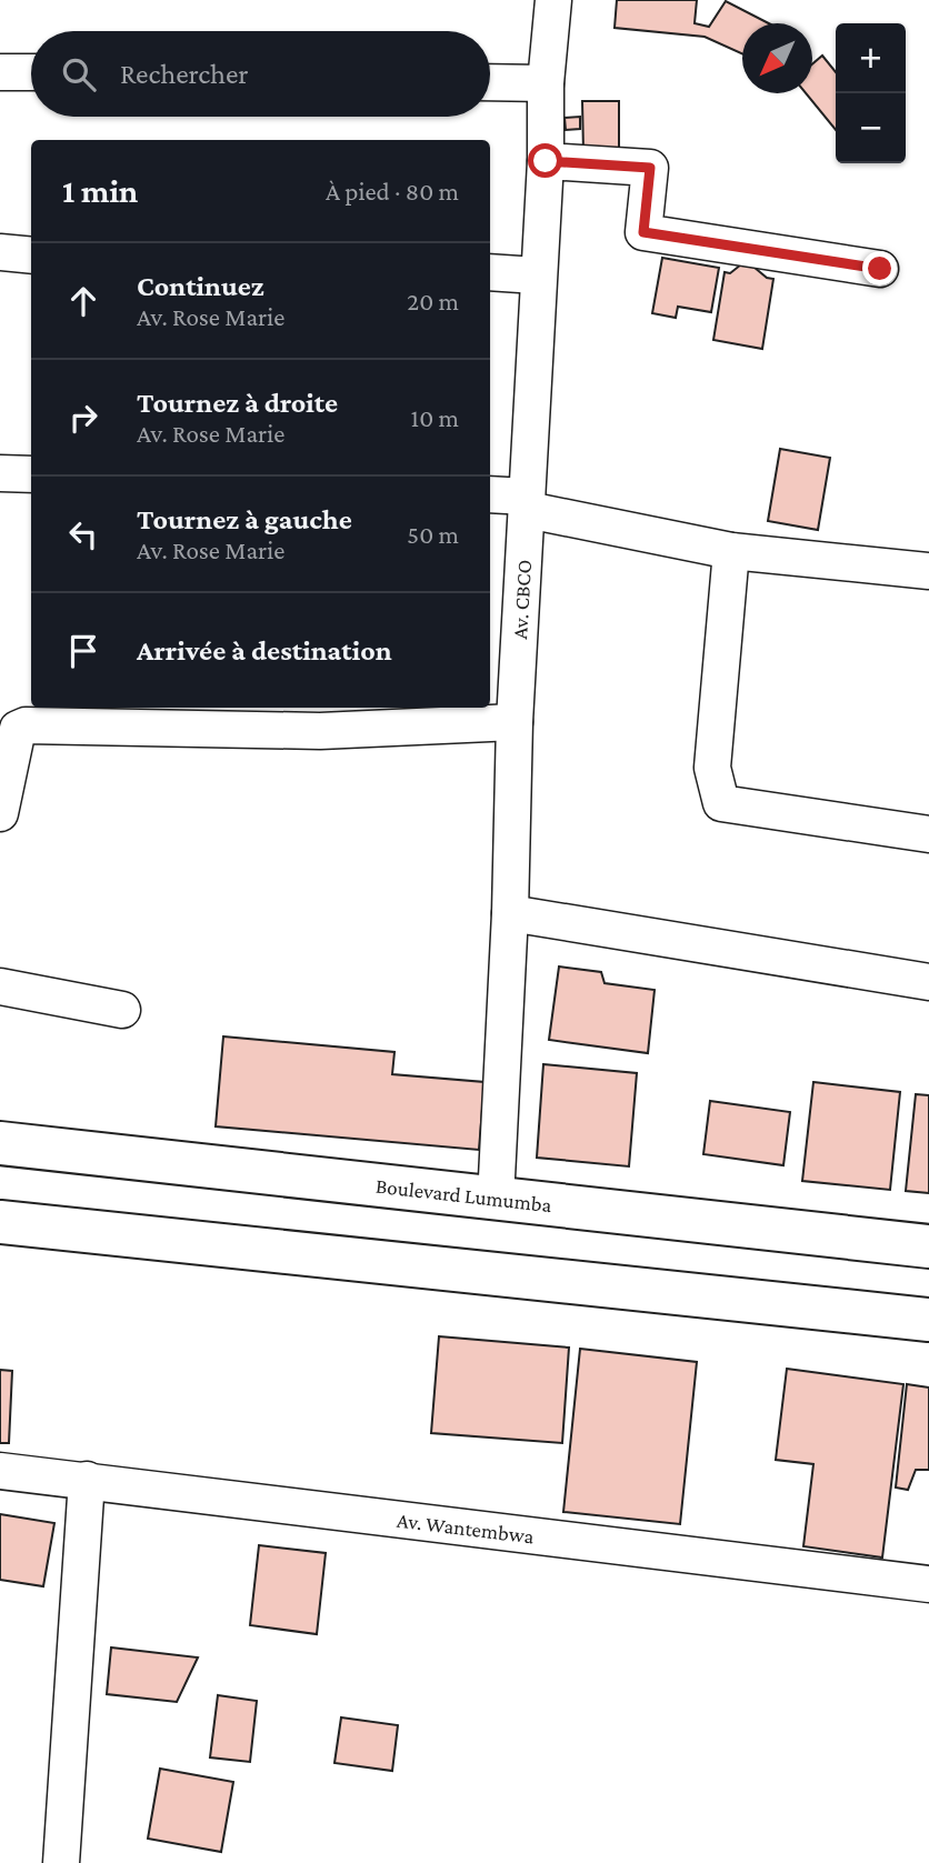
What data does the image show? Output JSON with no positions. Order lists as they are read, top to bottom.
{
  "streets": {
    "highway": ["Boulevard Lumumba"],
    "street": ["Av. CBCO", "Av. Wantembwa"]
  },
  "crossings": [
    ["Av. CBCO", "Boulevard Lumumba"]
  ],
  "north": "bottom left",
  "page": {
    "map_buttons": ["+", "−"],
    "search": "Rechercher",
    "heading": ["1 min", "À pied · 80 m"],
    "list": [
      ["Continuez", "Av. Rose Marie", "20 m"],
      ["Tournez à droite", "Av. Rose Marie", "10 m"],
      ["Tournez à gauche", "Av. Rose Marie", "50 m"],
      "Arrivée à destination"
    ]
  }
}
